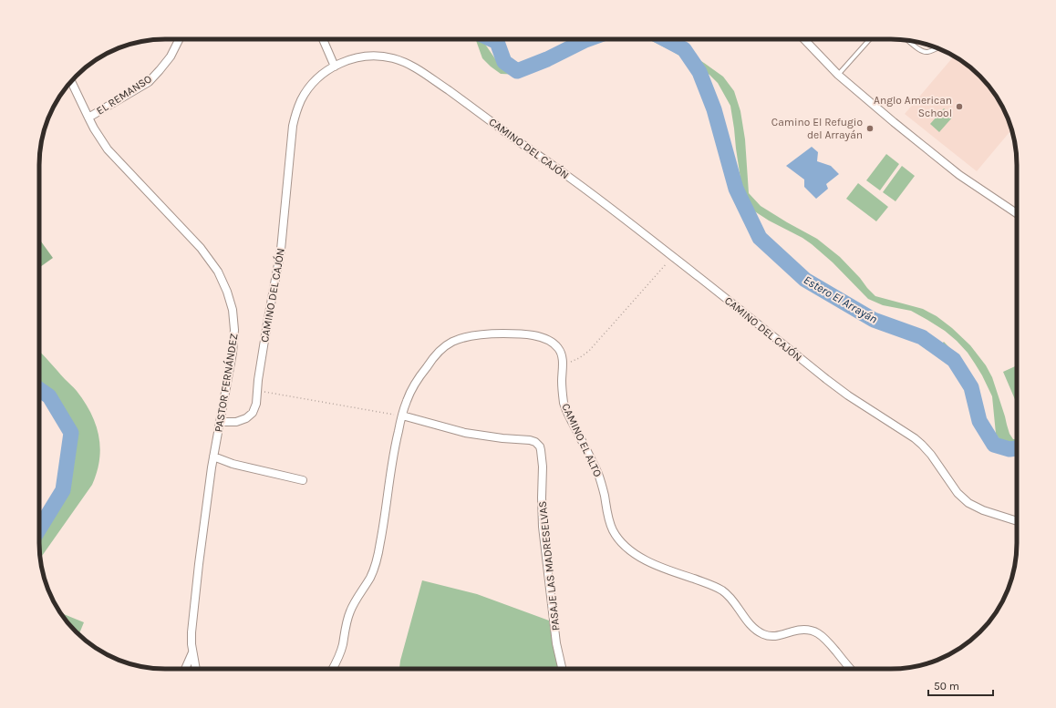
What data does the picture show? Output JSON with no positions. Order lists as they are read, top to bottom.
{
  "streets": {
    "street": [
      "EL REMANSO",
      "CAMINO DEL CAJÓN",
      "PASTOR FERNÁNDEZ",
      "CAMINO EL ALTO",
      "PASAJE LAS MADRESELVAS"
    ]
  },
  "crossings": [
    ["EL REMANSO", "PASTOR FERNÁNDEZ"],
    ["CAMINO DEL CAJÓN", "PASTOR FERNÁNDEZ"],
    ["CAMINO EL ALTO", "PASAJE LAS MADRESELVAS"]
  ],
  "water": ["Estero El Arrayán"],
  "places": ["Anglo American School", "Camino El Refugio del Arrayán"],
  "scale_bar": "50 m"
}
